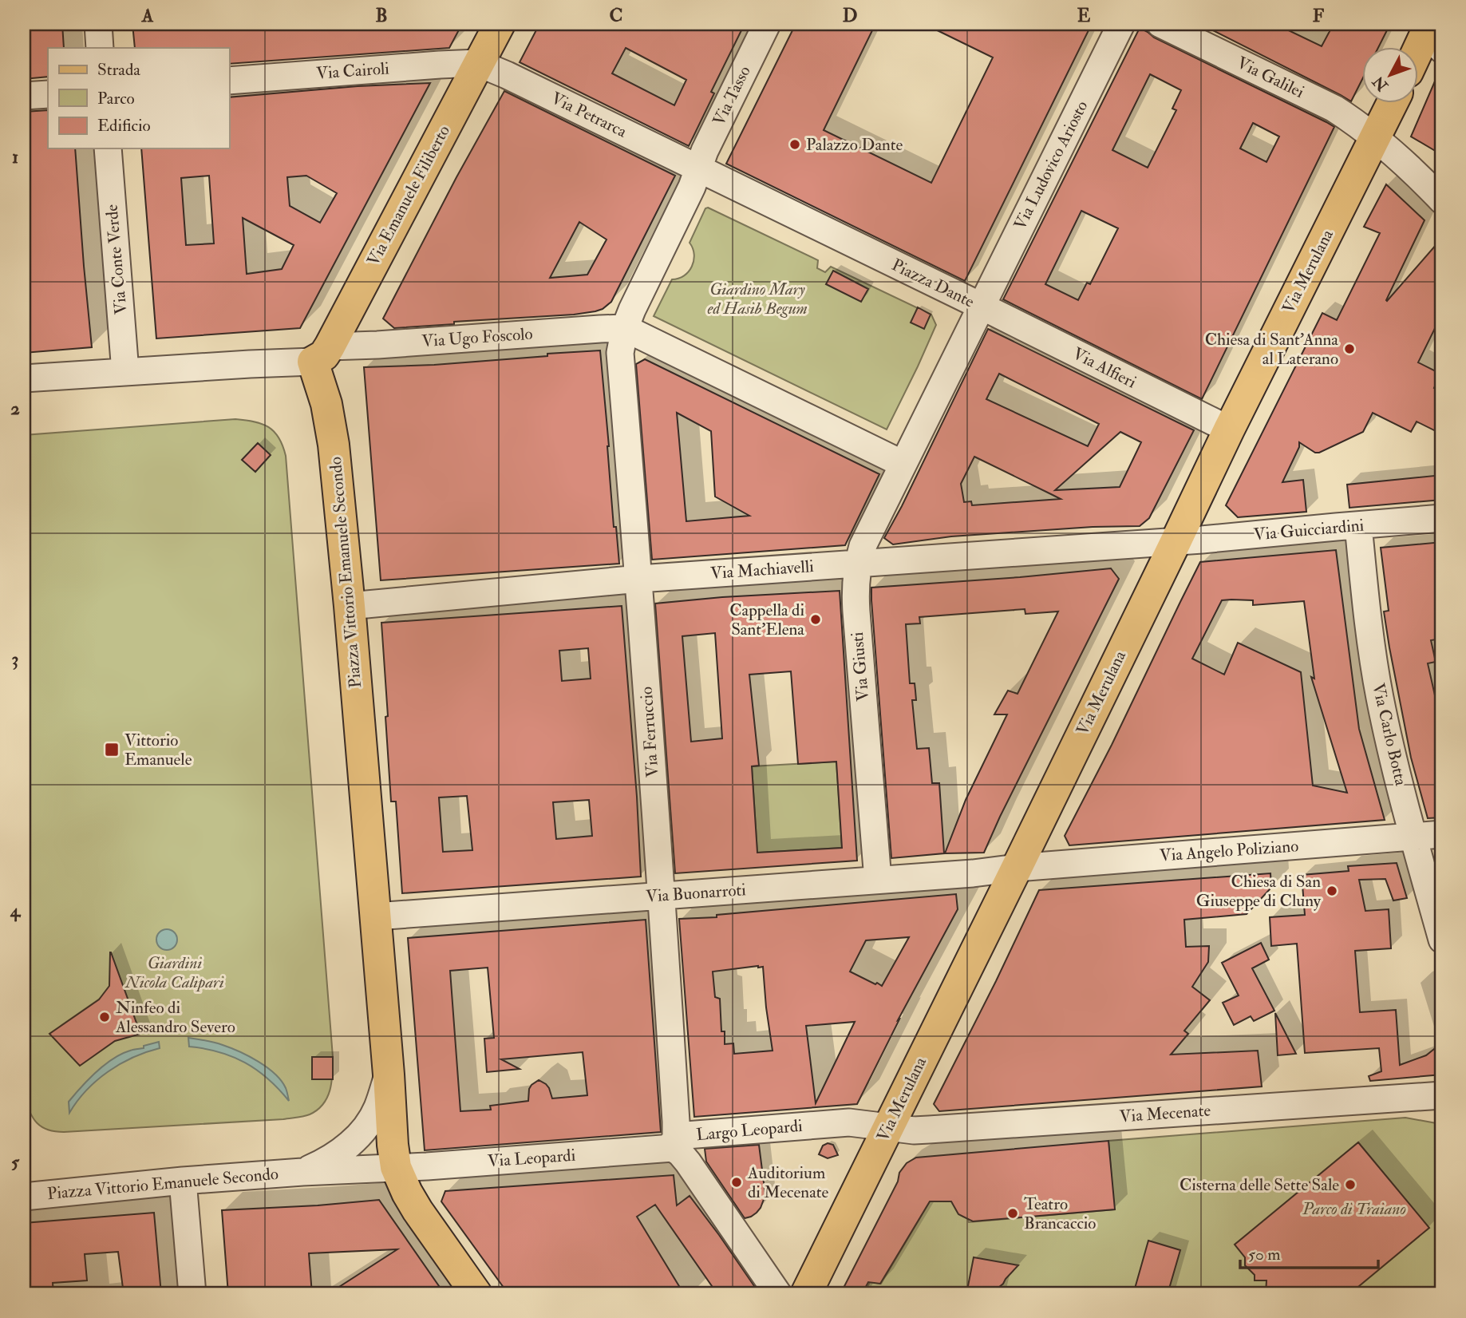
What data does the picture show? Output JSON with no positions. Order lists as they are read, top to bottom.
{
  "streets": {
    "main road": ["Via Emanuele Filiberto", "Via Merulana", "Piazza Vittorio Emanuele Secondo"],
    "street": [
      "Via Cairoli",
      "Via Galilei",
      "Via Tasso",
      "Via Petrarca",
      "Via Ludovico Ariosto",
      "Via Conte Verde",
      "Piazza Dante",
      "Via Ugo Foscolo",
      "Via Alfieri",
      "Via Guicciardini",
      "Via Machiavelli",
      "Via Giusti",
      "Via Ferruccio",
      "Via Carlo Botta",
      "Via Angelo Poliziano",
      "Via Buonarroti",
      "Via Mecenate",
      "Largo Leopardi",
      "Via Leopardi"
    ]
  },
  "crossings": [
    ["Via Cairoli", "Via Petrarca"],
    ["Via Cairoli", "Via Emanuele Filiberto"],
    ["Via Galilei", "Via Merulana"],
    ["Via Tasso", "Via Petrarca"],
    ["Via Tasso", "Piazza Dante"],
    ["Via Petrarca", "Via Emanuele Filiberto"],
    ["Via Petrarca", "Piazza Dante"],
    ["Via Ludovico Ariosto", "Piazza Dante"],
    ["Via Ludovico Ariosto", "Via Alfieri"],
    ["Via Emanuele Filiberto", "Via Ugo Foscolo"],
    ["Via Emanuele Filiberto", "Piazza Vittorio Emanuele Secondo"],
    ["Via Merulana", "Via Alfieri"],
    ["Via Merulana", "Via Guicciardini"],
    ["Via Merulana", "Via Machiavelli"],
    ["Via Merulana", "Via Angelo Poliziano"],
    ["Via Merulana", "Via Buonarroti"],
    ["Via Merulana", "Via Mecenate"],
    ["Via Merulana", "Largo Leopardi"],
    ["Piazza Dante", "Via Alfieri"],
    ["Piazza Dante", "Via Giusti"],
    ["Via Ugo Foscolo", "Piazza Vittorio Emanuele Secondo"],
    ["Via Ugo Foscolo", "Via Ferruccio"],
    ["Via Guicciardini", "Via Machiavelli"],
    ["Via Guicciardini", "Via Carlo Botta"],
    ["Via Machiavelli", "Piazza Vittorio Emanuele Secondo"],
    ["Via Machiavelli", "Via Giusti"],
    ["Via Machiavelli", "Via Ferruccio"],
    ["Piazza Vittorio Emanuele Secondo", "Via Buonarroti"],
    ["Piazza Vittorio Emanuele Secondo", "Via Leopardi"],
    ["Via Giusti", "Via Buonarroti"],
    ["Via Ferruccio", "Via Buonarroti"],
    ["Via Ferruccio", "Largo Leopardi"],
    ["Via Ferruccio", "Via Leopardi"],
    ["Via Carlo Botta", "Via Angelo Poliziano"],
    ["Via Angelo Poliziano", "Via Buonarroti"],
    ["Via Mecenate", "Largo Leopardi"],
    ["Largo Leopardi", "Via Leopardi"]
  ],
  "parks": ["Giardino Mary ed Hasib Begum", "Giardini Nicola Calipari", "Parco di Traiano"],
  "places": {
    "other": [
      "Palazzo Dante",
      "Chiesa di Sant'Anna al Laterano",
      "Cappella di Sant'Elena",
      "Chiesa di San Giuseppe di Cluny",
      "Ninfeo di Alessandro Severo",
      "Auditorium di Mecenate",
      "Cisterna delle Sette Sale",
      "Teatro Brancaccio"
    ],
    "transit": ["Vittorio Emanuele"]
  },
  "legend": ["Strada", "Parco", "Edificio"],
  "scale_bar": "50 m",
  "north": "bottom left",
  "grid": {
    "columns": [
      "A",
      "B",
      "C",
      "D",
      "E",
      "F"
    ],
    "rows": [
      "1",
      "2",
      "3",
      "4",
      "5"
    ]
  }
}
